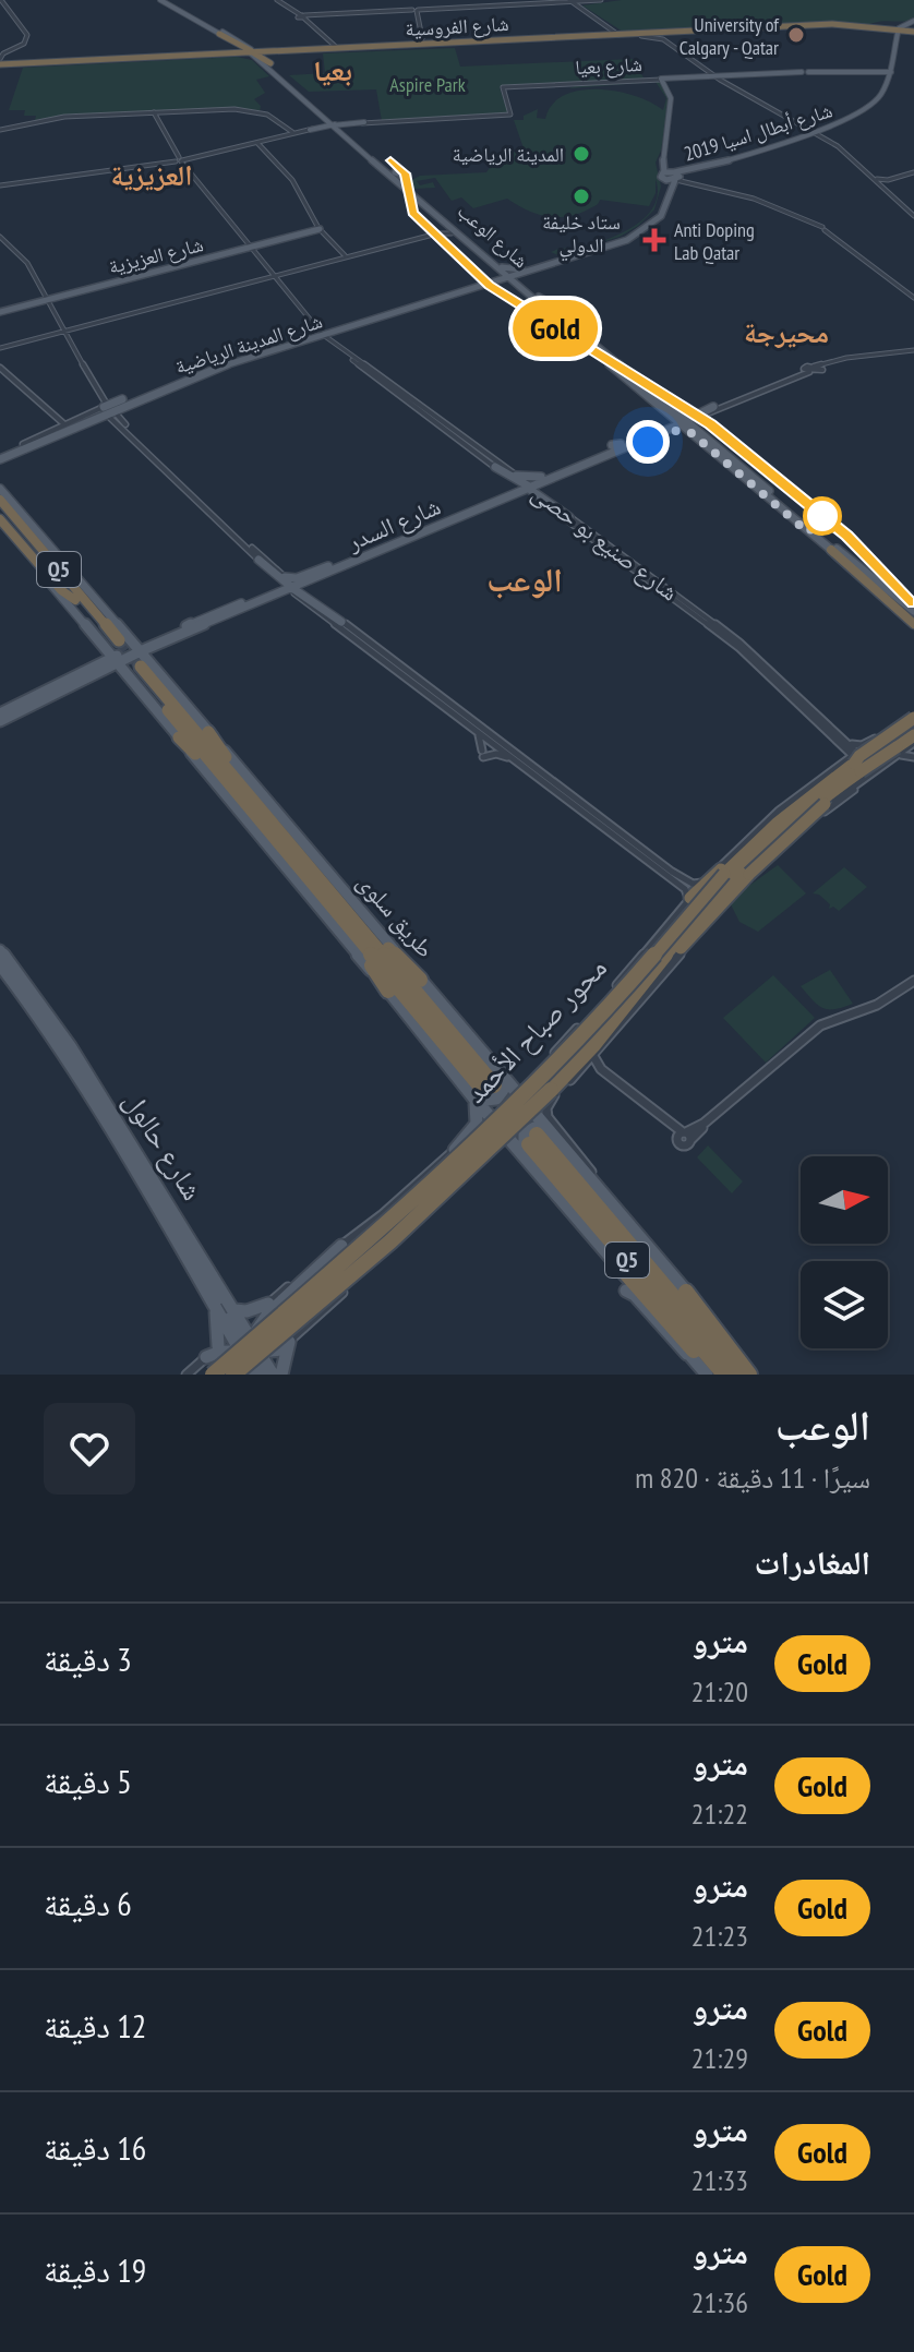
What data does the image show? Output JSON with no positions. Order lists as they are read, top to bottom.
{
  "streets": {
    "highway": [
      "شارع الفروسية",
      "Q5",
      "طريق سلوى",
      "محور صباح الأحمد"
    ],
    "main road": [
      "شارع بعيا",
      "شارع أبطال اسيا 2019",
      "شارع الوعب",
      "شارع العزيزية",
      "شارع المدينة الرياضية",
      "شارع السدر",
      "شارع حالول"
    ],
    "street": ["شارع صنيع بو حصى"]
  },
  "crossings": [
    ["شارع الفروسية", "شارع أبطال اسيا 2019"],
    ["شارع الفروسية", "شارع الوعب"],
    ["شارع بعيا", "شارع أبطال اسيا 2019"],
    ["شارع الوعب", "شارع المدينة الرياضية"],
    ["شارع الوعب", "شارع السدر"],
    ["شارع العزيزية", "شارع صنيع بو حصى"],
    ["شارع المدينة الرياضية", "شارع صنيع بو حصى"],
    ["شارع السدر", "شارع صنيع بو حصى"],
    ["شارع صنيع بو حصى", "محور صباح الأحمد"],
    ["طريق سلوى", "محور صباح الأحمد"],
    ["محور صباح الأحمد", "شارع حالول"]
  ],
  "districts": [
    "بعيا",
    "العزيزية",
    "محيرجة",
    "الوعب"
  ],
  "parks": ["Aspire Park"],
  "places": {
    "other": ["University of Calgary - Qatar", "المدينة الرياضية", "ستاد خليفة الدولي"],
    "health": ["Anti Doping Lab Qatar"]
  },
  "lines": ["metro line Gold"],
  "north": "right",
  "page": {
    "on_map": "Gold",
    "heading": [
      ["الوعب", "سيرًا · 11 دقيقة · 820 m"],
      "المغادرات"
    ],
    "list": [
      {
        "mark": "Gold",
        "name": "مترو",
        "note": "21:20",
        "value": "3 دقيقة"
      },
      {
        "mark": "Gold",
        "name": "مترو",
        "note": "21:22",
        "value": "5 دقيقة"
      },
      {
        "mark": "Gold",
        "name": "مترو",
        "note": "21:23",
        "value": "6 دقيقة"
      },
      {
        "mark": "Gold",
        "name": "مترو",
        "note": "21:29",
        "value": "12 دقيقة"
      },
      {
        "mark": "Gold",
        "name": "مترو",
        "note": "21:33",
        "value": "16 دقيقة"
      },
      {
        "mark": "Gold",
        "name": "مترو",
        "note": "21:36",
        "value": "19 دقيقة"
      }
    ]
  }
}
